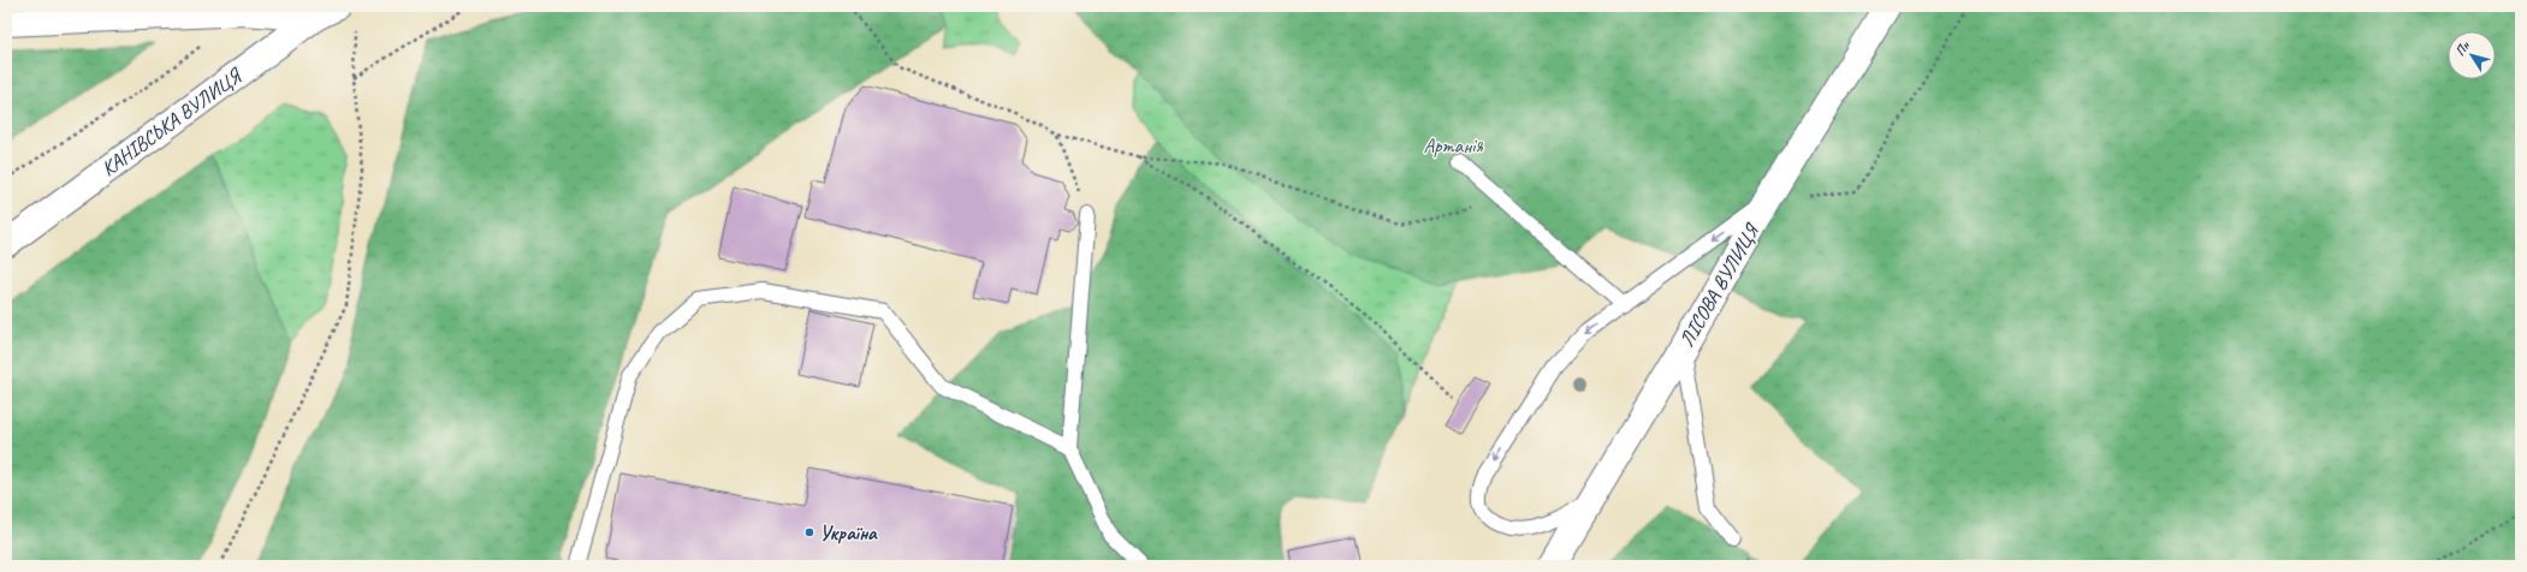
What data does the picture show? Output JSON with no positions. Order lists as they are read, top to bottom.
{
  "streets": {
    "street": ["КАНІВСЬКА ВУЛИЦЯ", "ЛІСОВА ВУЛИЦЯ"]
  },
  "parks": ["Артанія"],
  "places": ["Україна"],
  "north": "top left"
}
